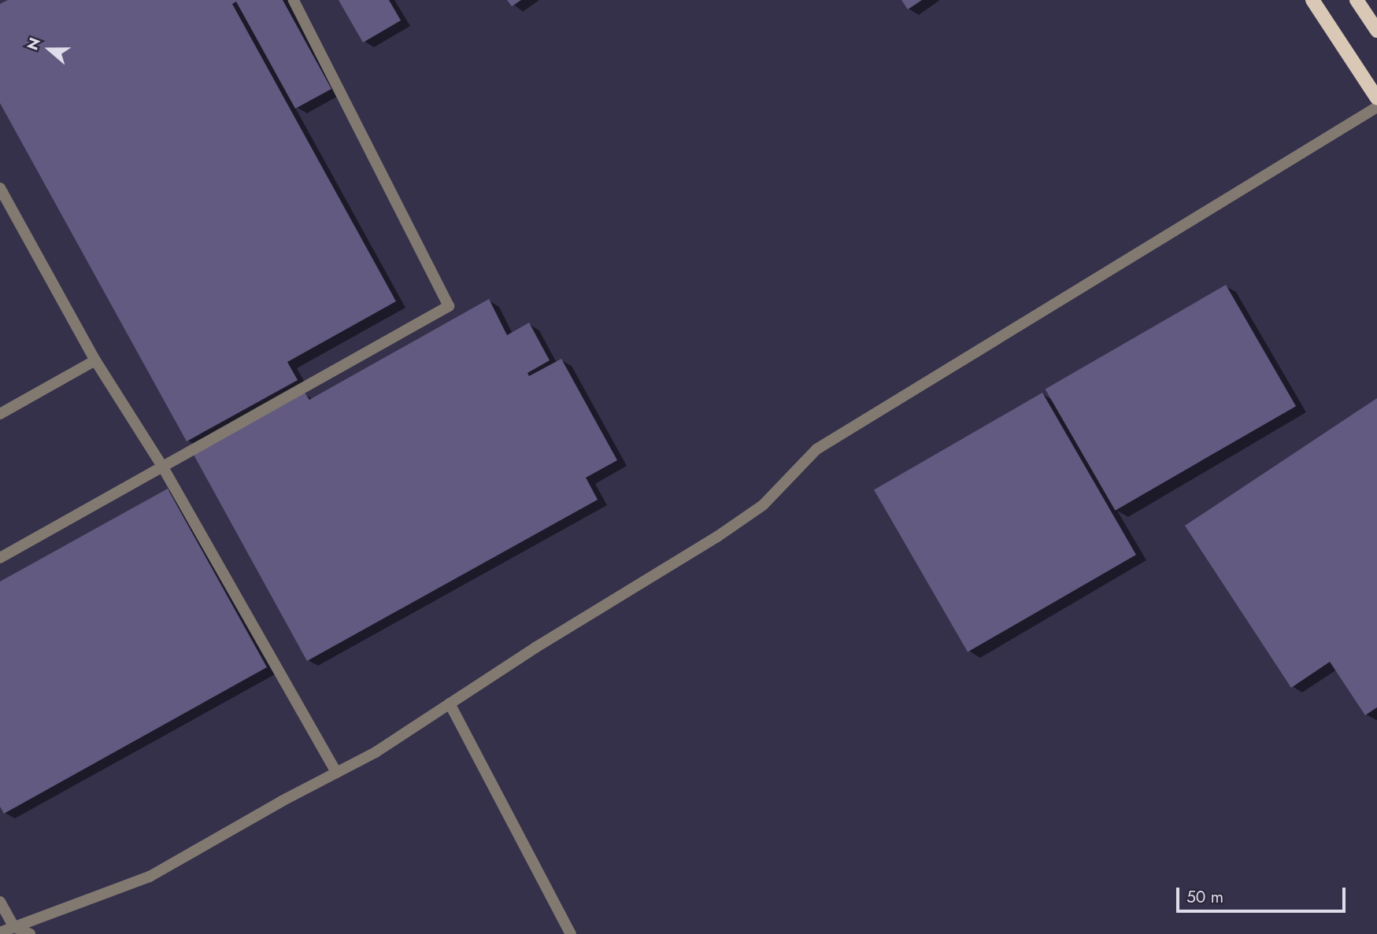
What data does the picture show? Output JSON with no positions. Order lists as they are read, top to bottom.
{
  "scale_bar": "50 m",
  "north": "left"
}
